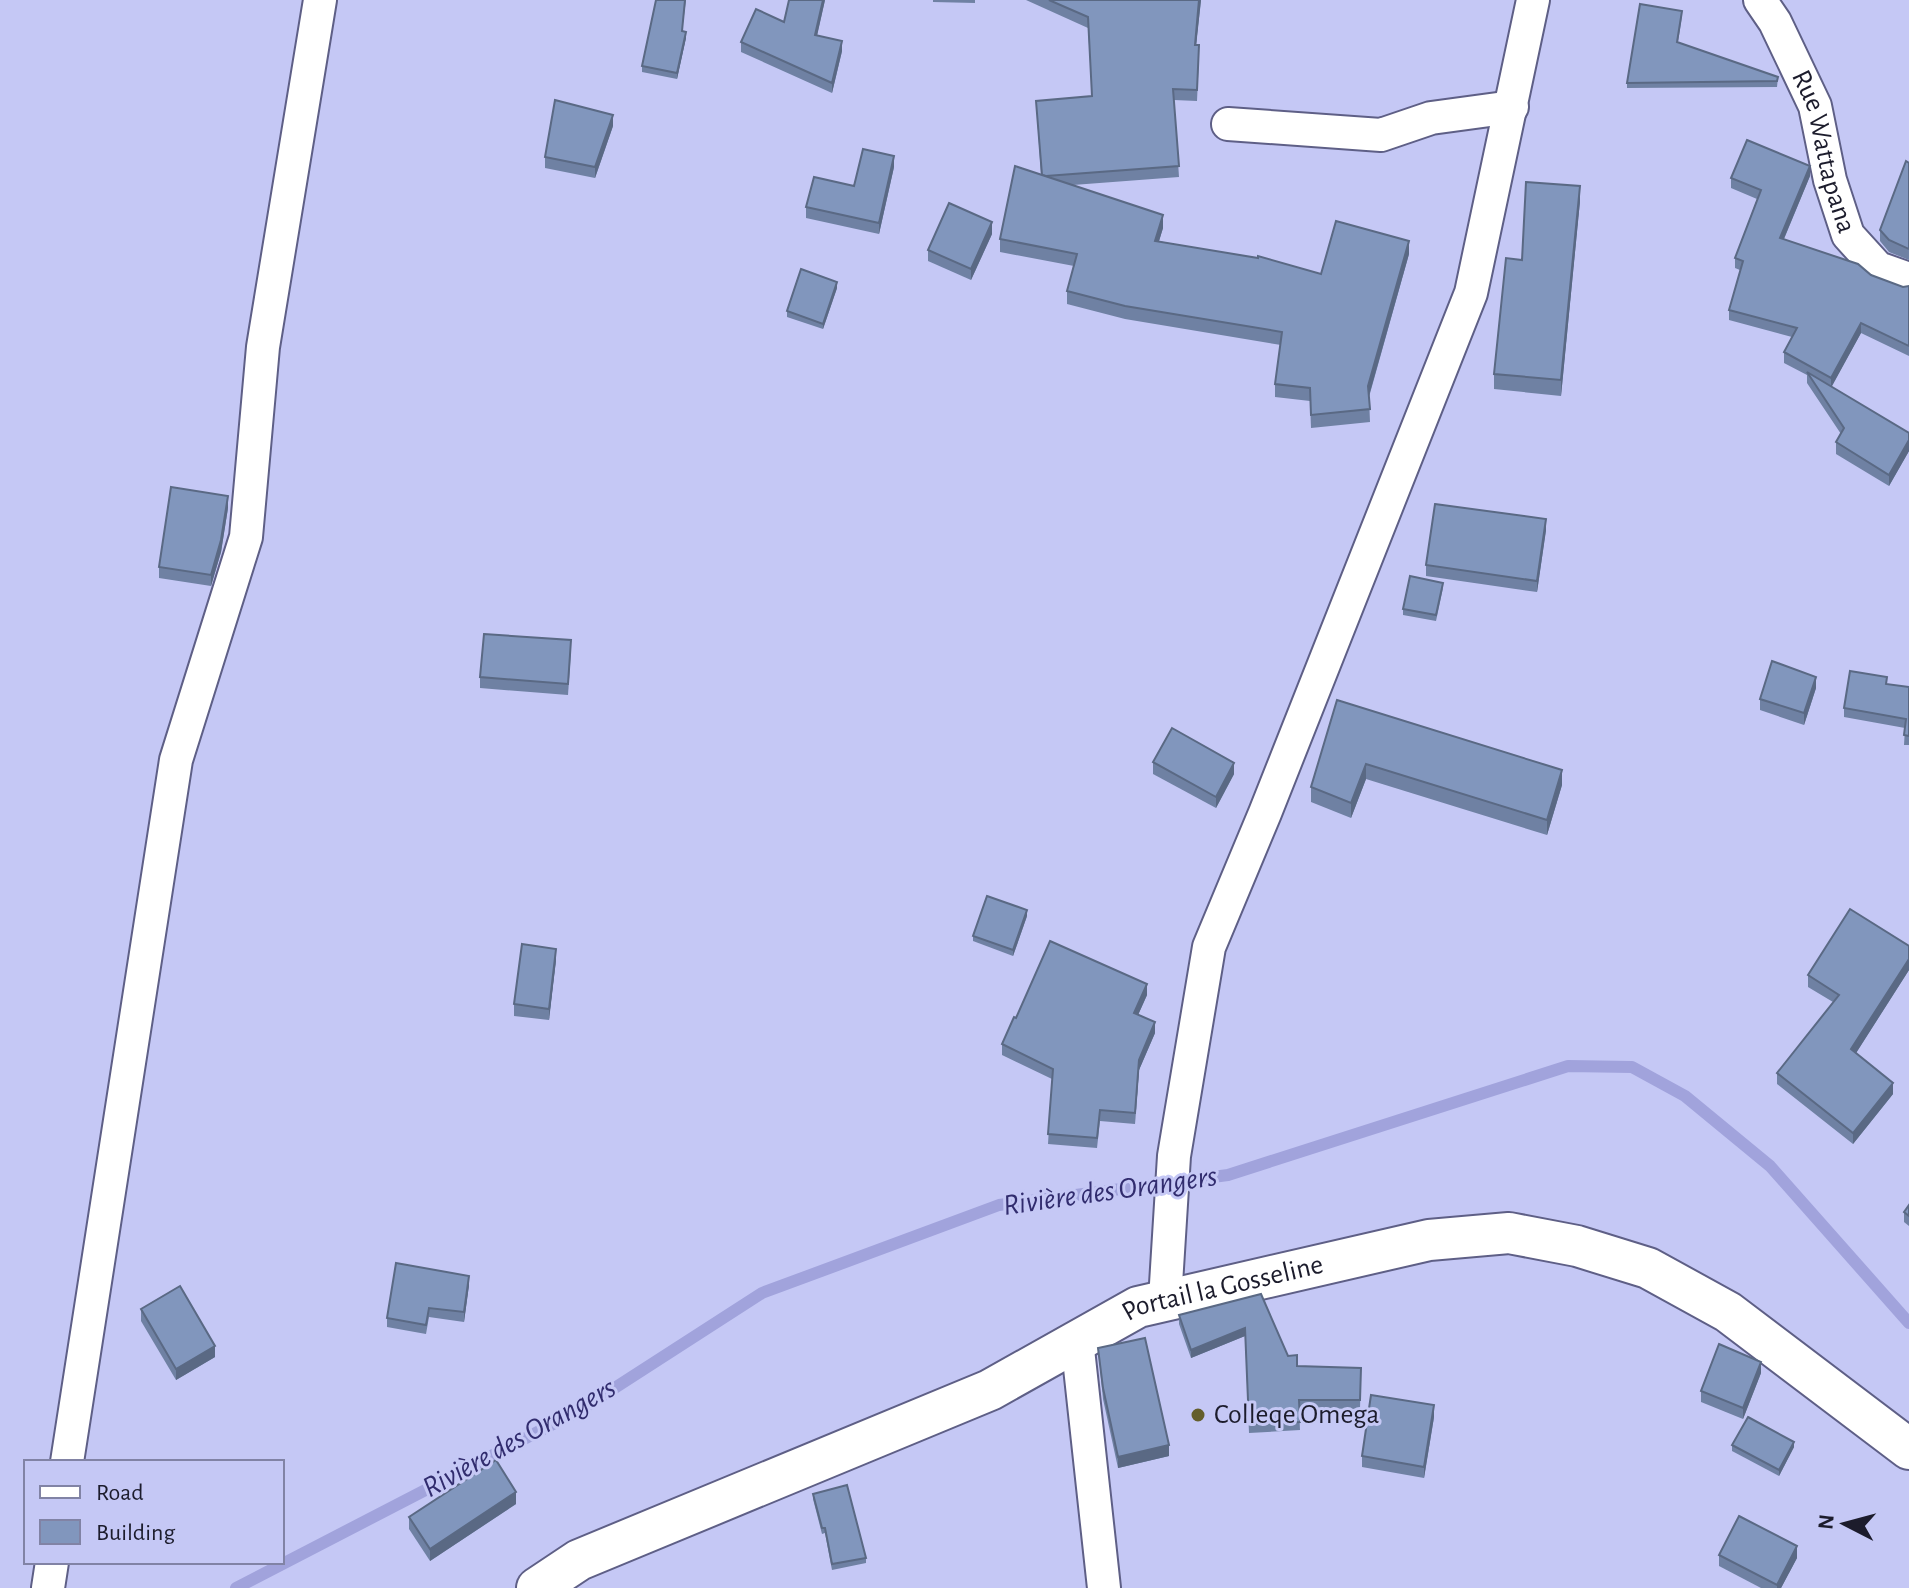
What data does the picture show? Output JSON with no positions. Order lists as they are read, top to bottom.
{
  "streets": {
    "street": ["Rue Wattapana", "Portail la Gosseline"]
  },
  "water": ["Rivière des Orangers"],
  "places": ["Colleqe Omega"],
  "legend": ["Road", "Building"],
  "north": "left"
}
